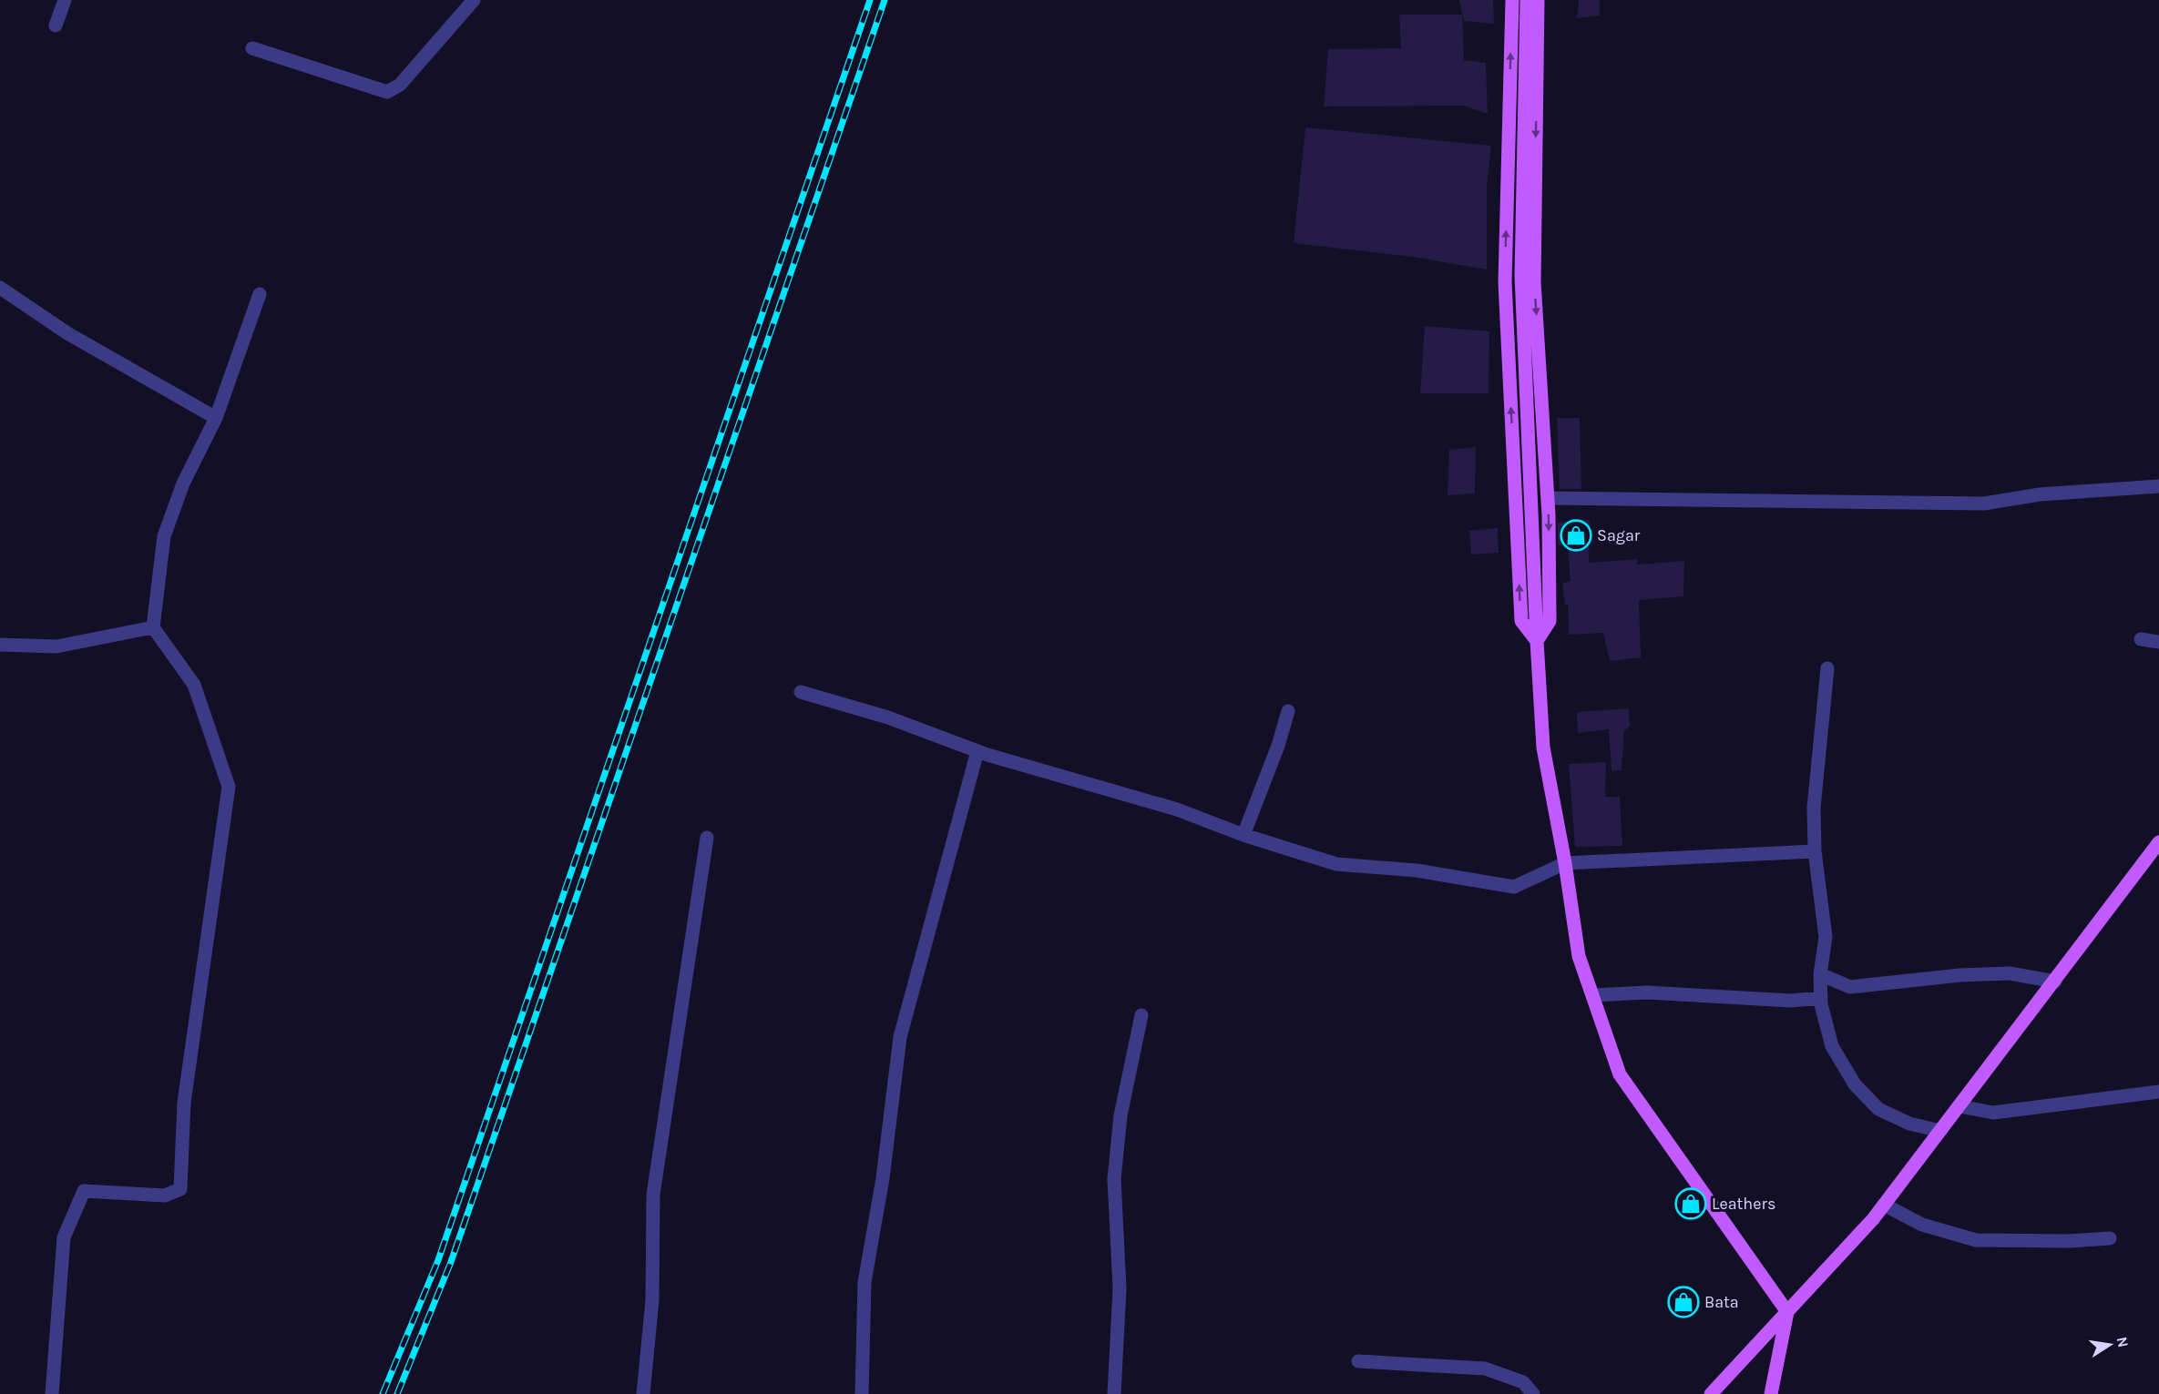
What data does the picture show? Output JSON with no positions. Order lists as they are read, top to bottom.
{
  "places": {
    "shop": ["Sagar", "Leathers", "Bata"]
  },
  "north": "right"
}
